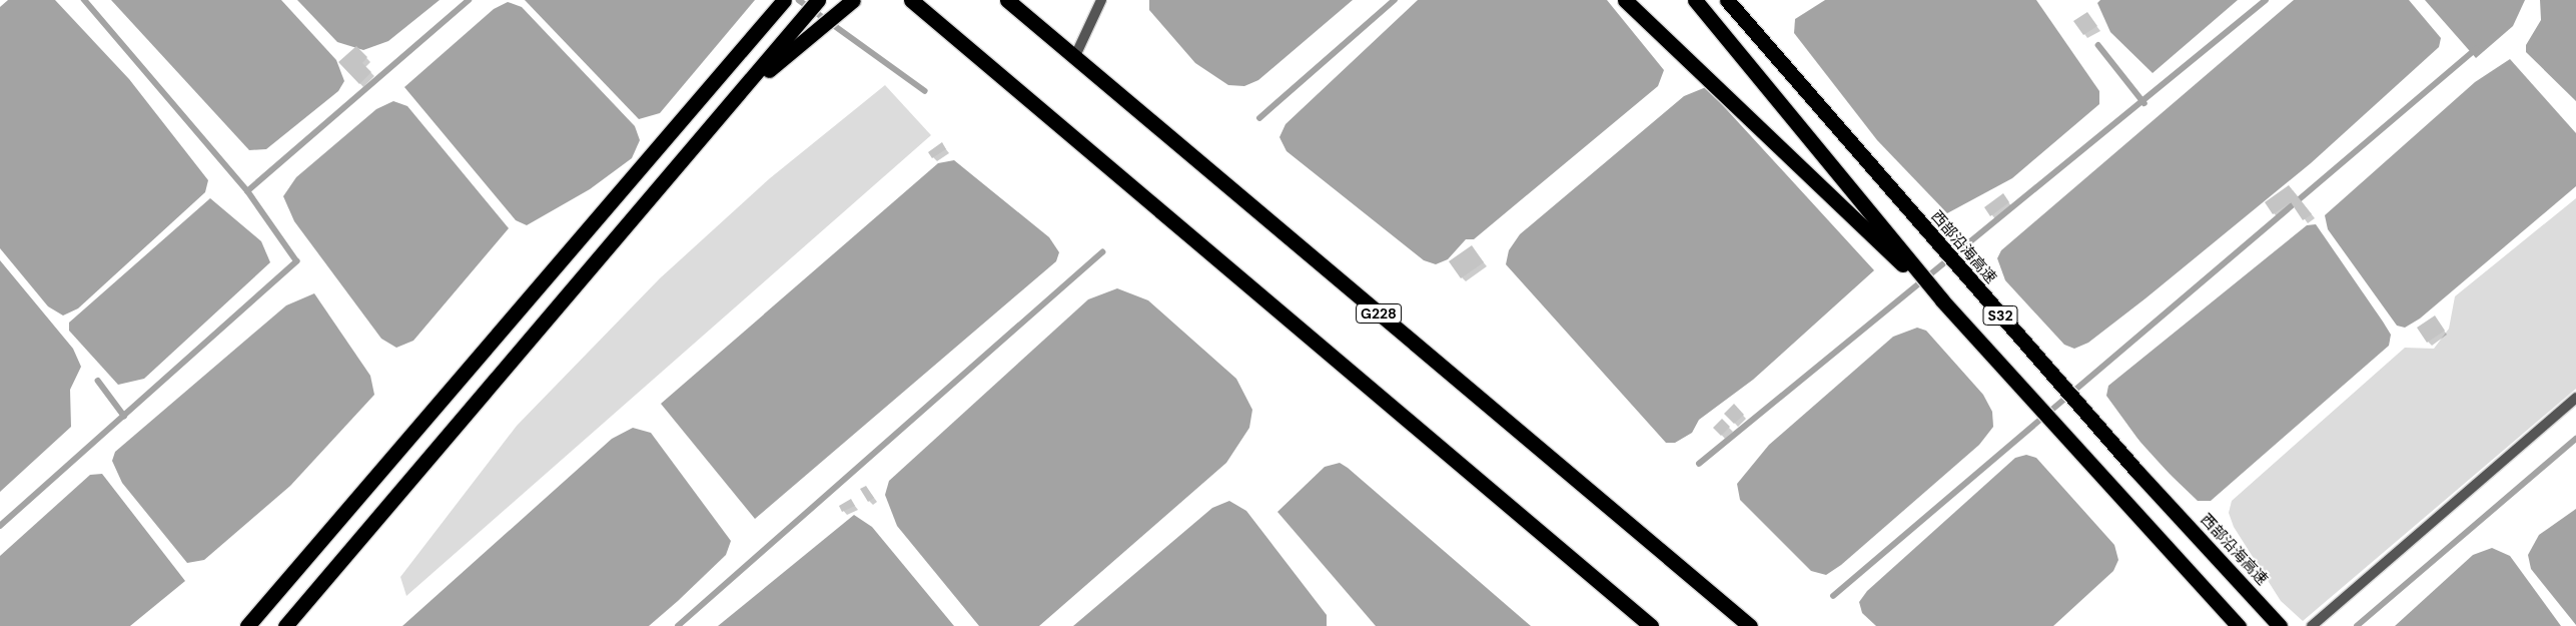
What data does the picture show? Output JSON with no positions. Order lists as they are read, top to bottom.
{
  "streets": {
    "highway": ["西部沿海高速", "G228", "S32"]
  }
}
